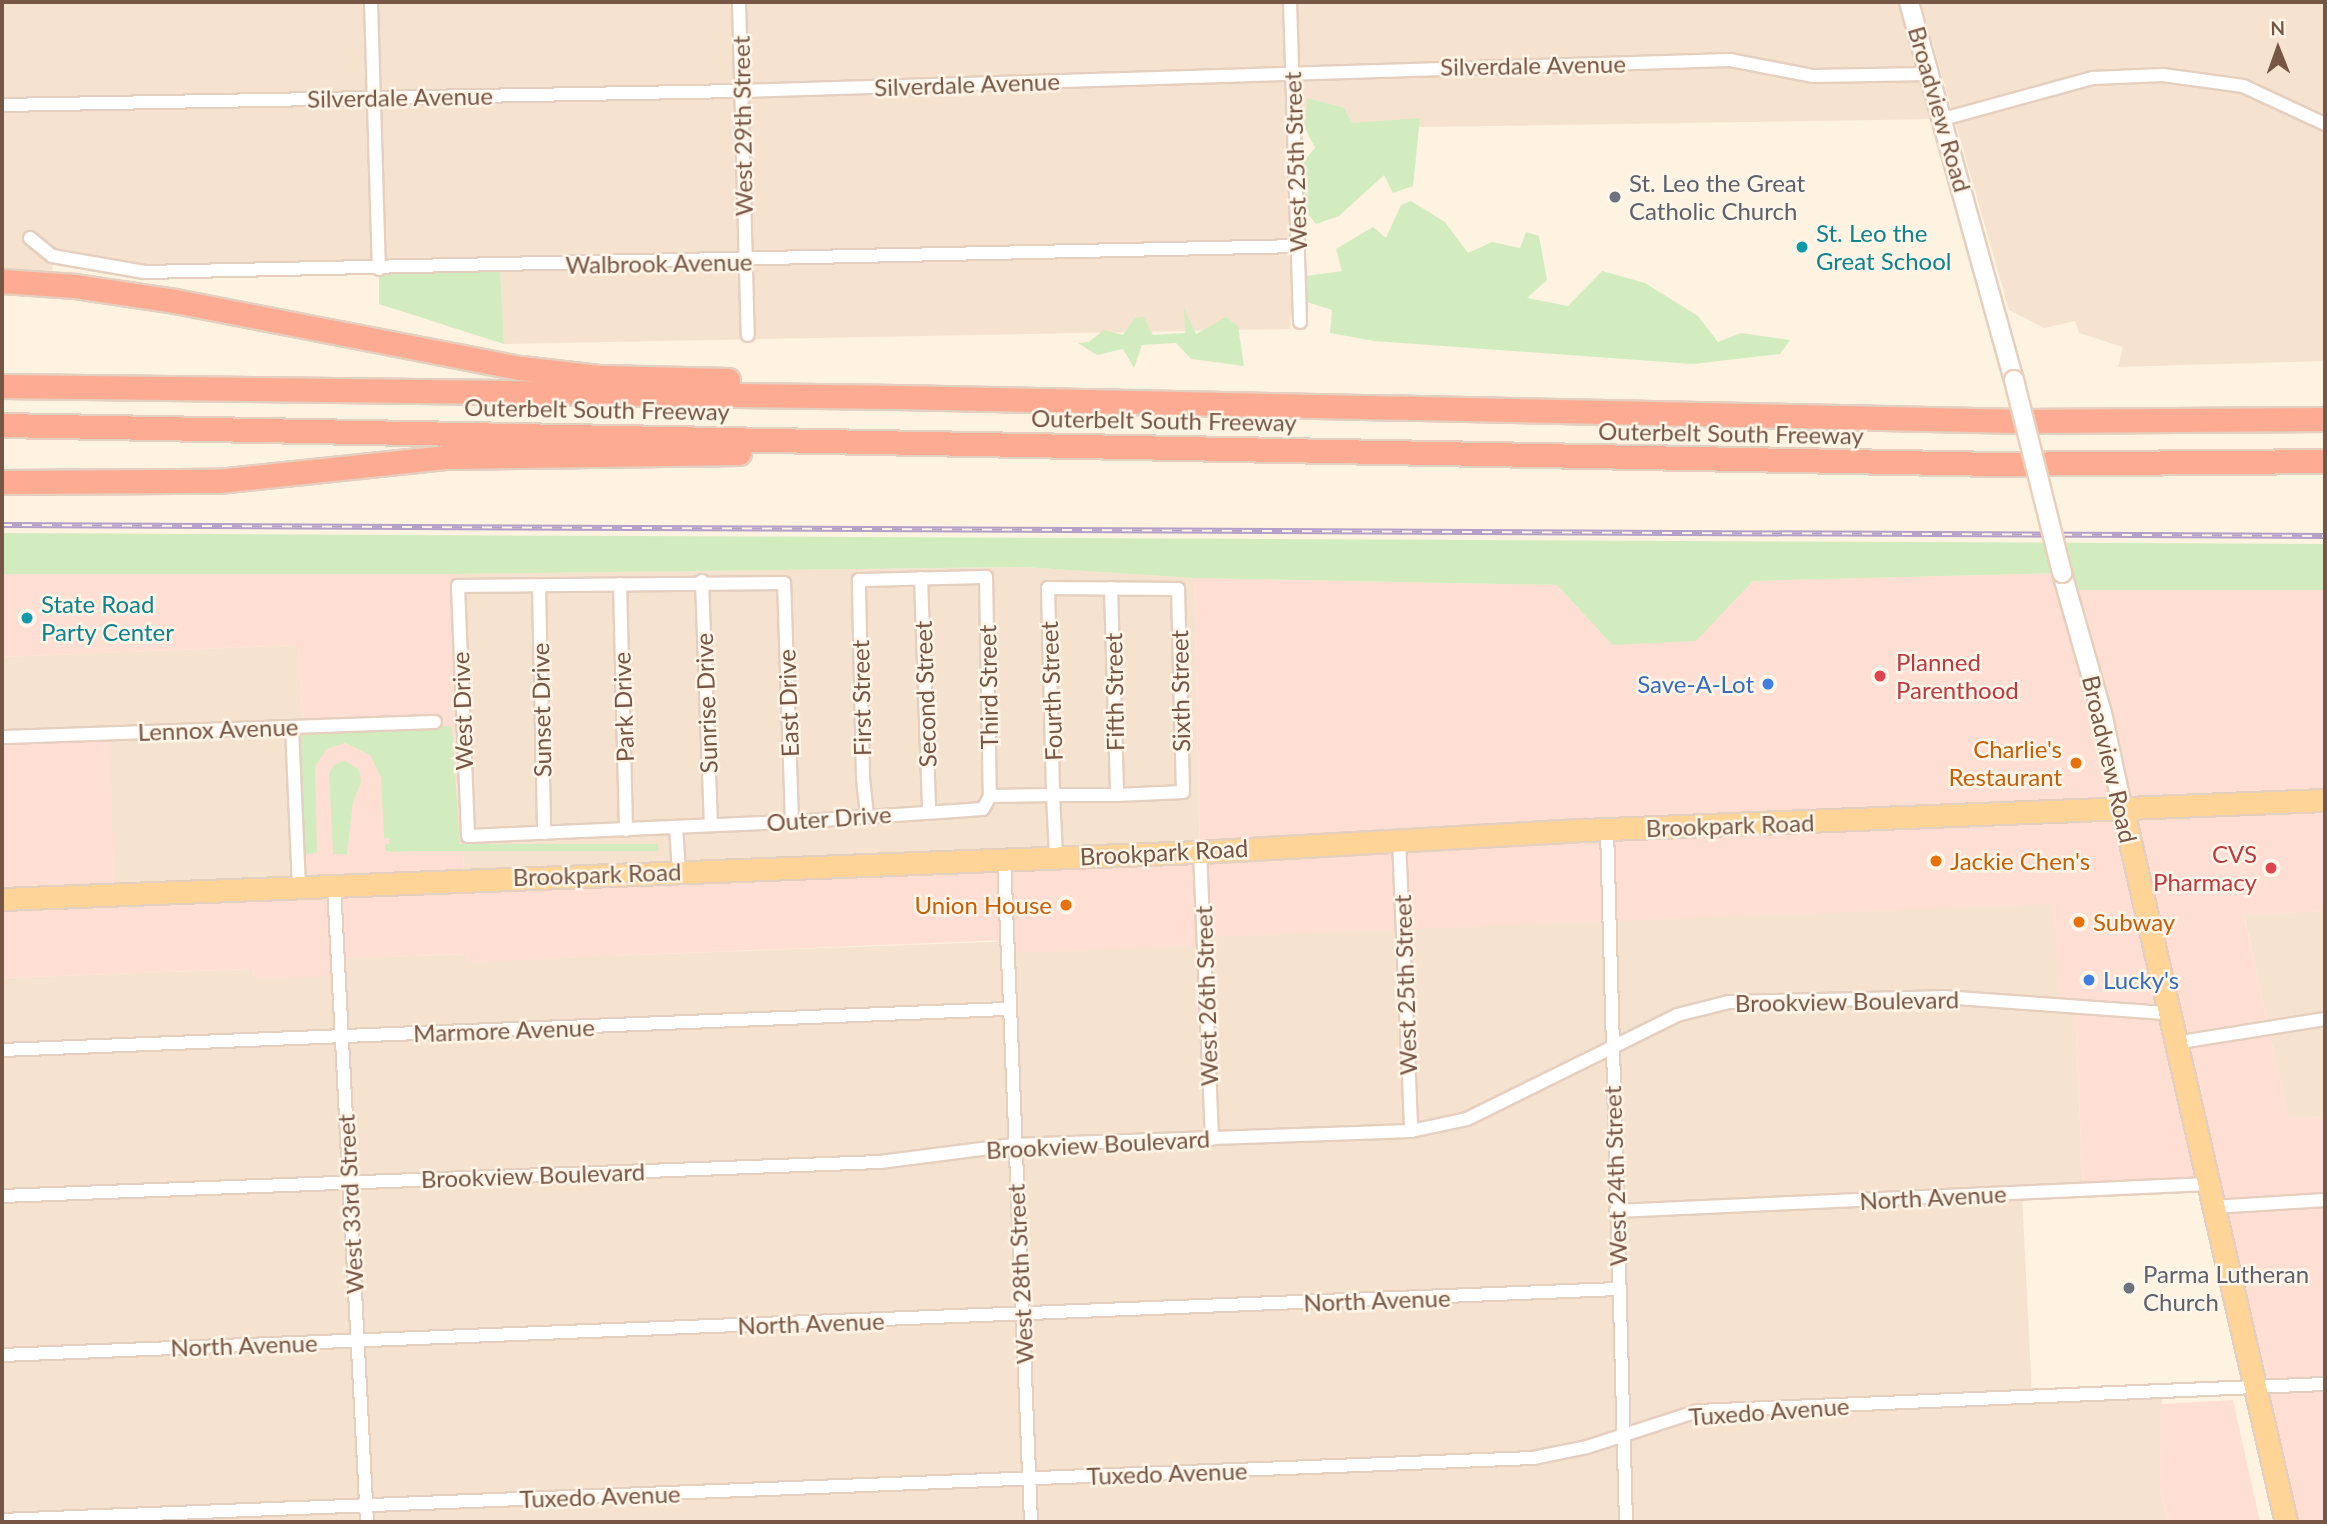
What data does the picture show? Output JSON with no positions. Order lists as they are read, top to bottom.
{
  "streets": {
    "highway": ["Outerbelt South Freeway"],
    "main road": ["Broadview Road", "Brookpark Road"],
    "street": [
      "Silverdale Avenue",
      "West 29th Street",
      "West 25th Street",
      "Walbrook Avenue",
      "Third Street",
      "Fourth Street",
      "Sixth Street",
      "Fifth Street",
      "Second Street",
      "First Street",
      "Sunrise Drive",
      "East Drive",
      "Park Drive",
      "Sunset Drive",
      "West Drive",
      "Lennox Avenue",
      "Outer Drive",
      "West 26th Street",
      "Brookview Boulevard",
      "Marmore Avenue",
      "West 24th Street",
      "North Avenue",
      "West 33rd Street",
      "West 28th Street",
      "Tuxedo Avenue"
    ]
  },
  "crossings": [
    ["Silverdale Avenue", "Broadview Road"],
    ["Silverdale Avenue", "West 29th Street"],
    ["Silverdale Avenue", "West 25th Street"],
    ["Broadview Road", "Brookpark Road"],
    ["Broadview Road", "Brookview Boulevard"],
    ["Broadview Road", "North Avenue"],
    ["Broadview Road", "Tuxedo Avenue"],
    ["West 29th Street", "Walbrook Avenue"],
    ["West 25th Street", "Walbrook Avenue"],
    ["West 25th Street", "Brookpark Road"],
    ["West 25th Street", "Brookview Boulevard"],
    ["Third Street", "Second Street"],
    ["Third Street", "First Street"],
    ["Third Street", "Outer Drive"],
    ["Fourth Street", "Sixth Street"],
    ["Fourth Street", "Fifth Street"],
    ["Fourth Street", "Outer Drive"],
    ["Fourth Street", "Brookpark Road"],
    ["Sixth Street", "Fifth Street"],
    ["Sixth Street", "Outer Drive"],
    ["Fifth Street", "Outer Drive"],
    ["Second Street", "First Street"],
    ["Second Street", "Outer Drive"],
    ["First Street", "Outer Drive"],
    ["Sunrise Drive", "East Drive"],
    ["Sunrise Drive", "Outer Drive"],
    ["East Drive", "Outer Drive"],
    ["Park Drive", "Outer Drive"],
    ["Sunset Drive", "West Drive"],
    ["Sunset Drive", "Outer Drive"],
    ["West Drive", "Outer Drive"],
    ["Brookpark Road", "West 26th Street"],
    ["Brookpark Road", "West 24th Street"],
    ["Brookpark Road", "West 33rd Street"],
    ["Brookpark Road", "West 28th Street"],
    ["West 26th Street", "Brookview Boulevard"],
    ["Brookview Boulevard", "West 24th Street"],
    ["Brookview Boulevard", "West 33rd Street"],
    ["Brookview Boulevard", "West 28th Street"],
    ["Marmore Avenue", "West 33rd Street"],
    ["Marmore Avenue", "West 28th Street"],
    ["West 24th Street", "North Avenue"],
    ["West 24th Street", "Tuxedo Avenue"],
    ["North Avenue", "West 33rd Street"],
    ["North Avenue", "West 28th Street"],
    ["West 33rd Street", "Tuxedo Avenue"],
    ["West 28th Street", "Tuxedo Avenue"]
  ],
  "places": [
    "St. Leo the Great Catholic Church",
    "St. Leo the Great School",
    "State Road Party Center",
    "Planned Parenthood",
    "Save-A-Lot",
    "Charlie's Restaurant",
    "Jackie Chen's",
    "CVS Pharmacy",
    "Union House",
    "Subway",
    "Lucky's",
    "Parma Lutheran Church"
  ],
  "north": "top"
}
